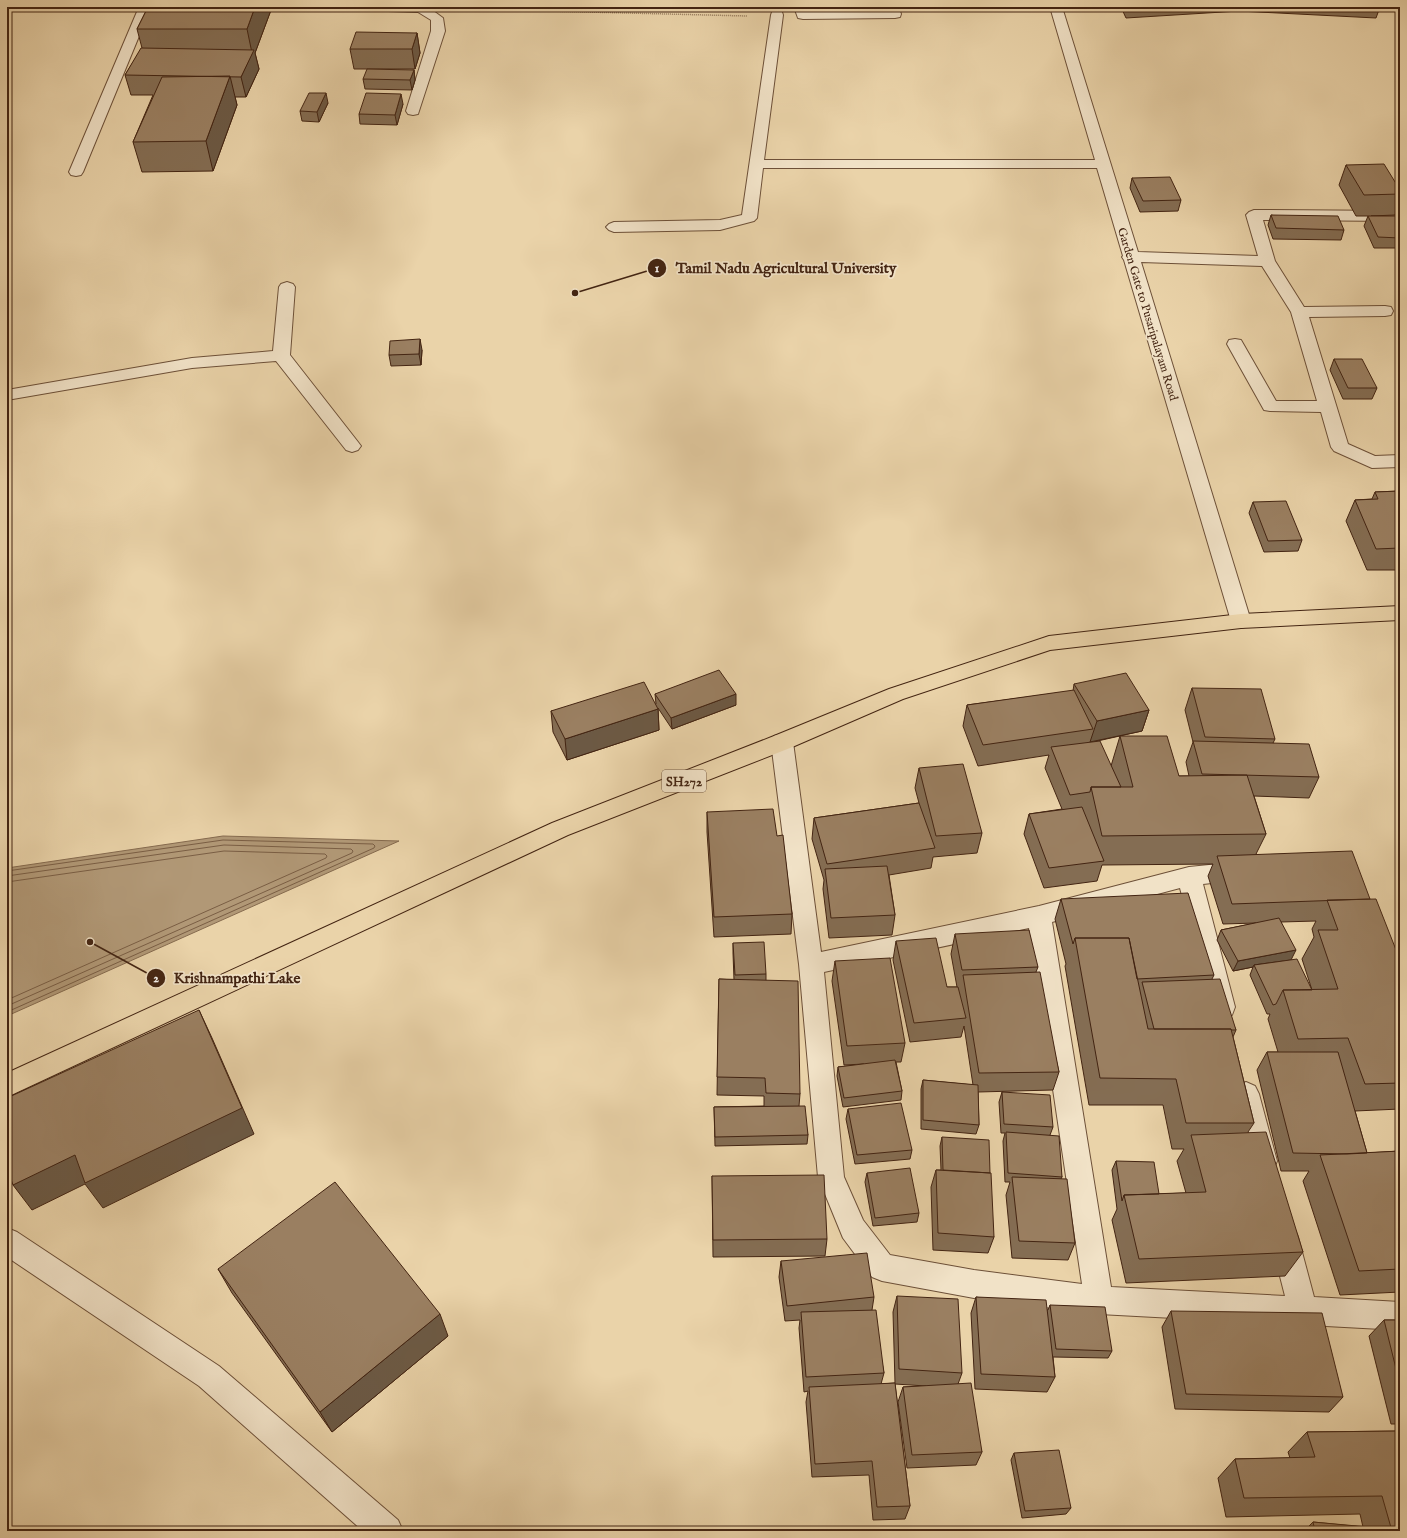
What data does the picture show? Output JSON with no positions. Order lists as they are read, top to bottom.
{
  "streets": {
    "main road": ["SH272"],
    "street": ["Garden Gate to Pusaripalayam Road"]
  },
  "crossings": [
    ["Garden Gate to Pusaripalayam Road", "SH272"]
  ],
  "places": ["Tamil Nadu Agricultural University", "Krishnampathi Lake"]
}
